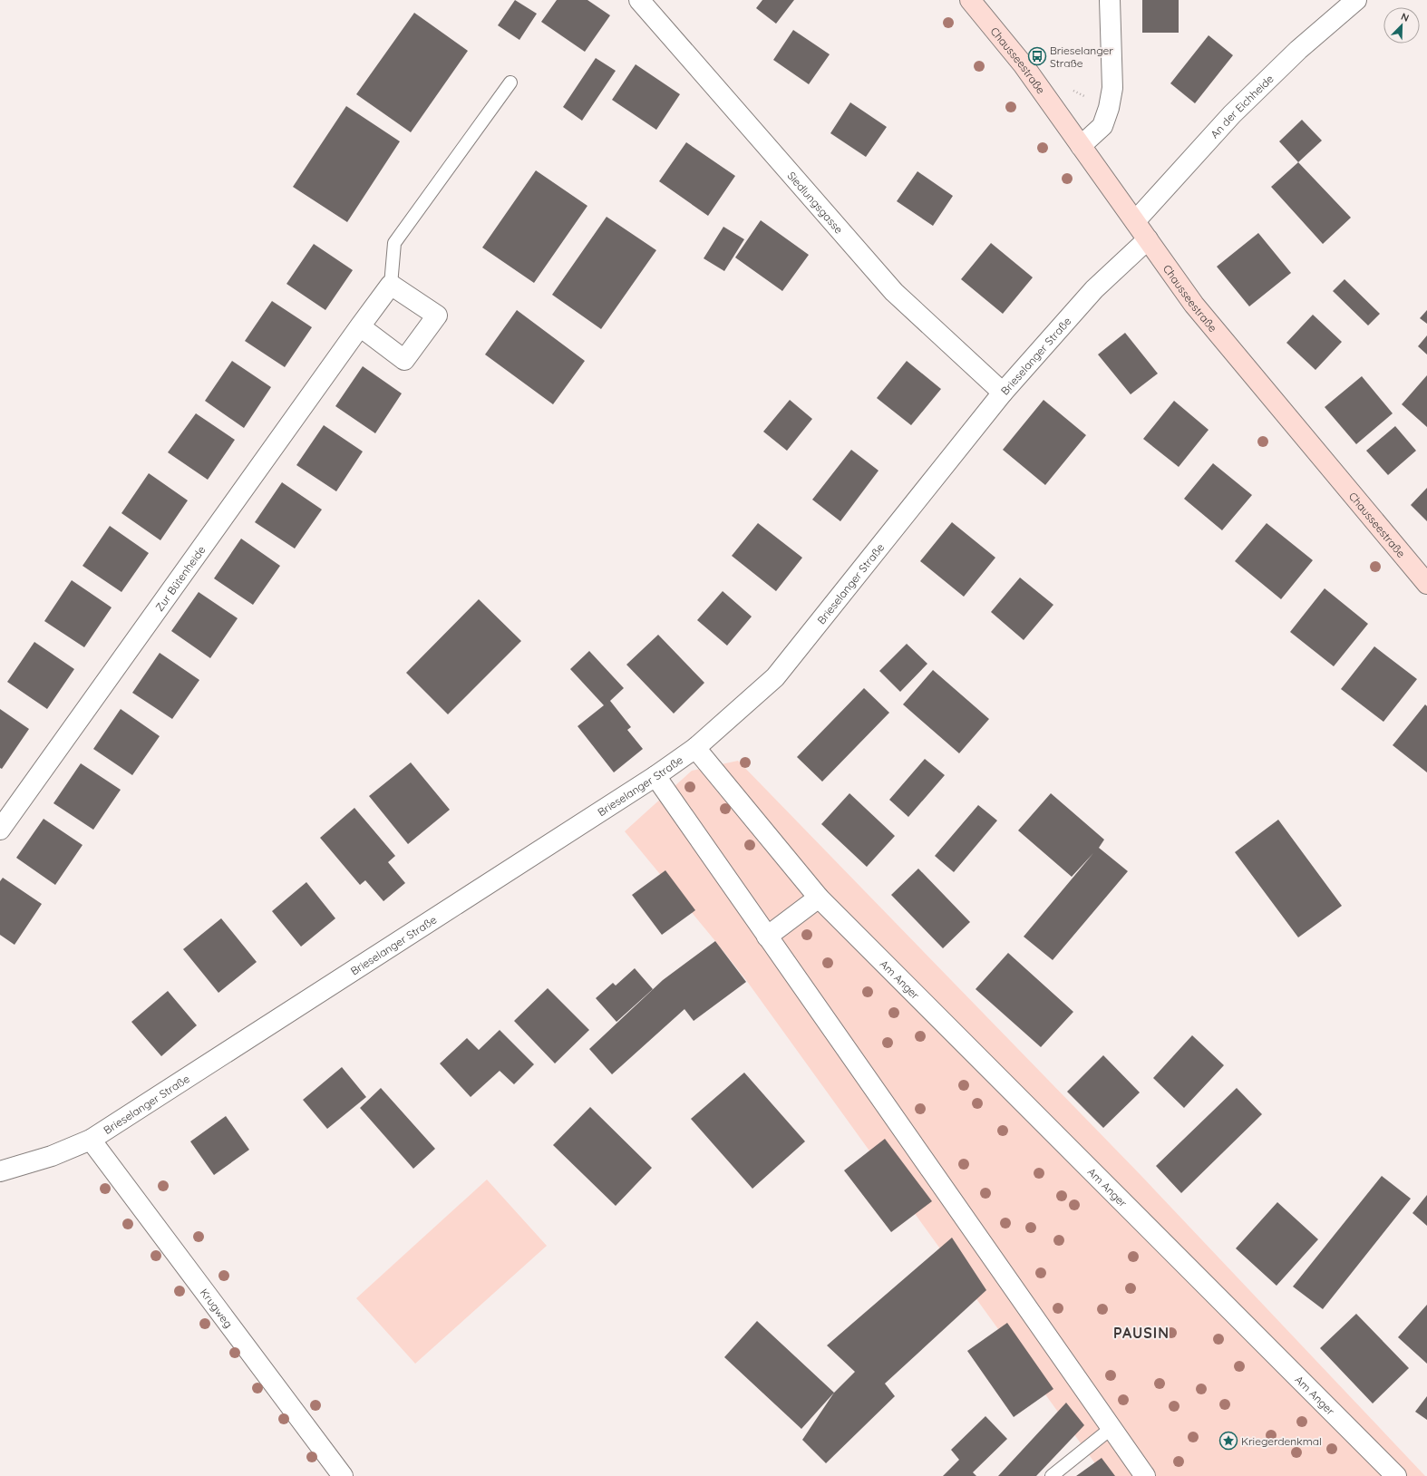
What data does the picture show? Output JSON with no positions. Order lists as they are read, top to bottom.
{
  "streets": {
    "main road": ["Chausseestraße"],
    "street": [
      "An der Eichheide",
      "Siedlungsgasse",
      "Brieselanger Straße",
      "Zur Bütenheide",
      "Am Anger",
      "Krugweg"
    ]
  },
  "crossings": [
    ["Chausseestraße", "An der Eichheide"],
    ["Chausseestraße", "Brieselanger Straße"],
    ["Siedlungsgasse", "Brieselanger Straße"],
    ["Brieselanger Straße", "Am Anger"],
    ["Brieselanger Straße", "Krugweg"]
  ],
  "districts": ["PAUSIN"],
  "places": {
    "bus stop": ["Brieselanger Straße"],
    "place": ["Kriegerdenkmal"]
  },
  "north": "top right"
}
